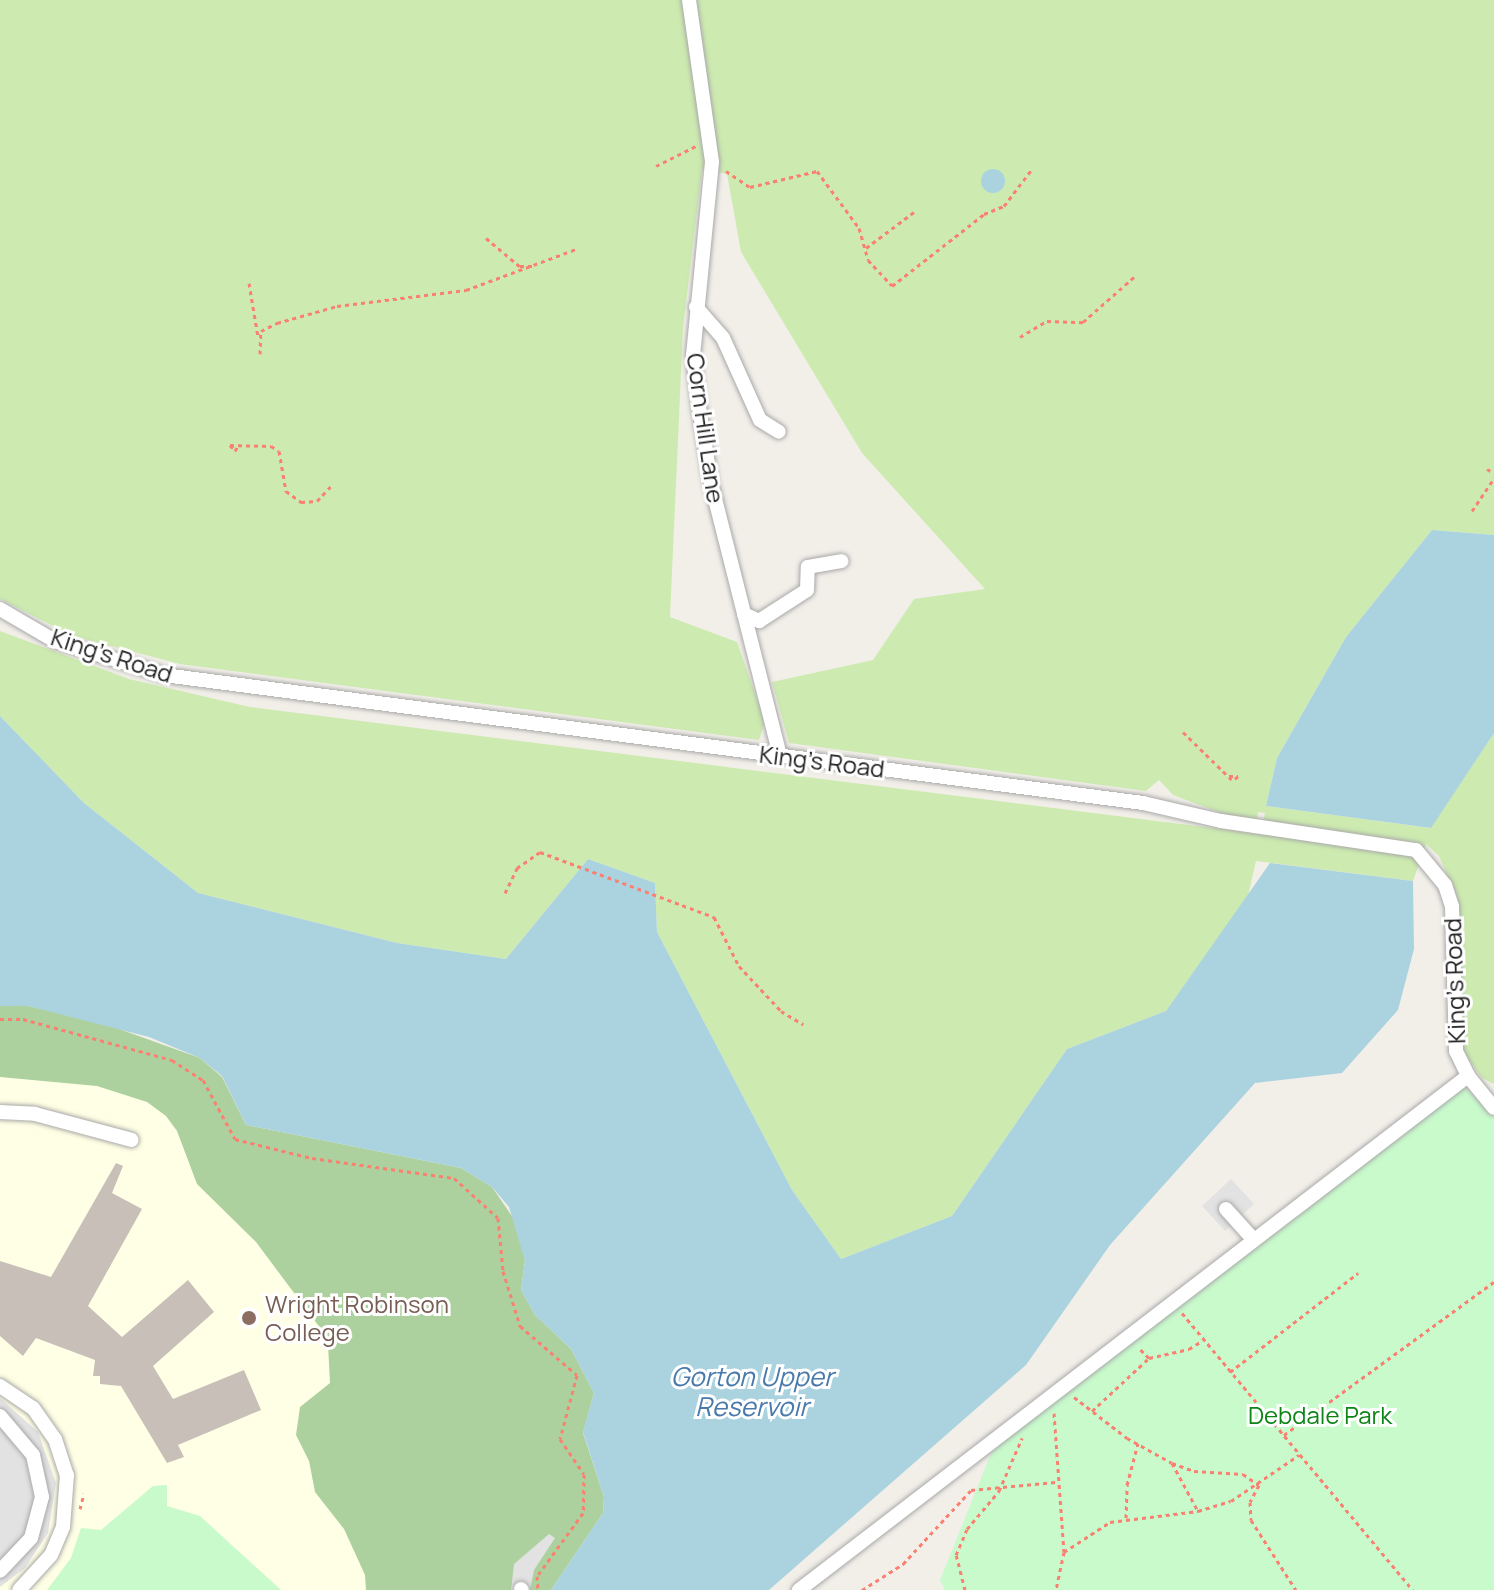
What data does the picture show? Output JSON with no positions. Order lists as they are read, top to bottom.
{
  "streets": {
    "street": ["Corn Hill Lane", "King's Road"]
  },
  "crossings": [
    ["Corn Hill Lane", "King's Road"]
  ],
  "water": ["Gorton Upper Reservoir"],
  "parks": ["Debdale Park"],
  "places": ["Wright Robinson College"]
}
